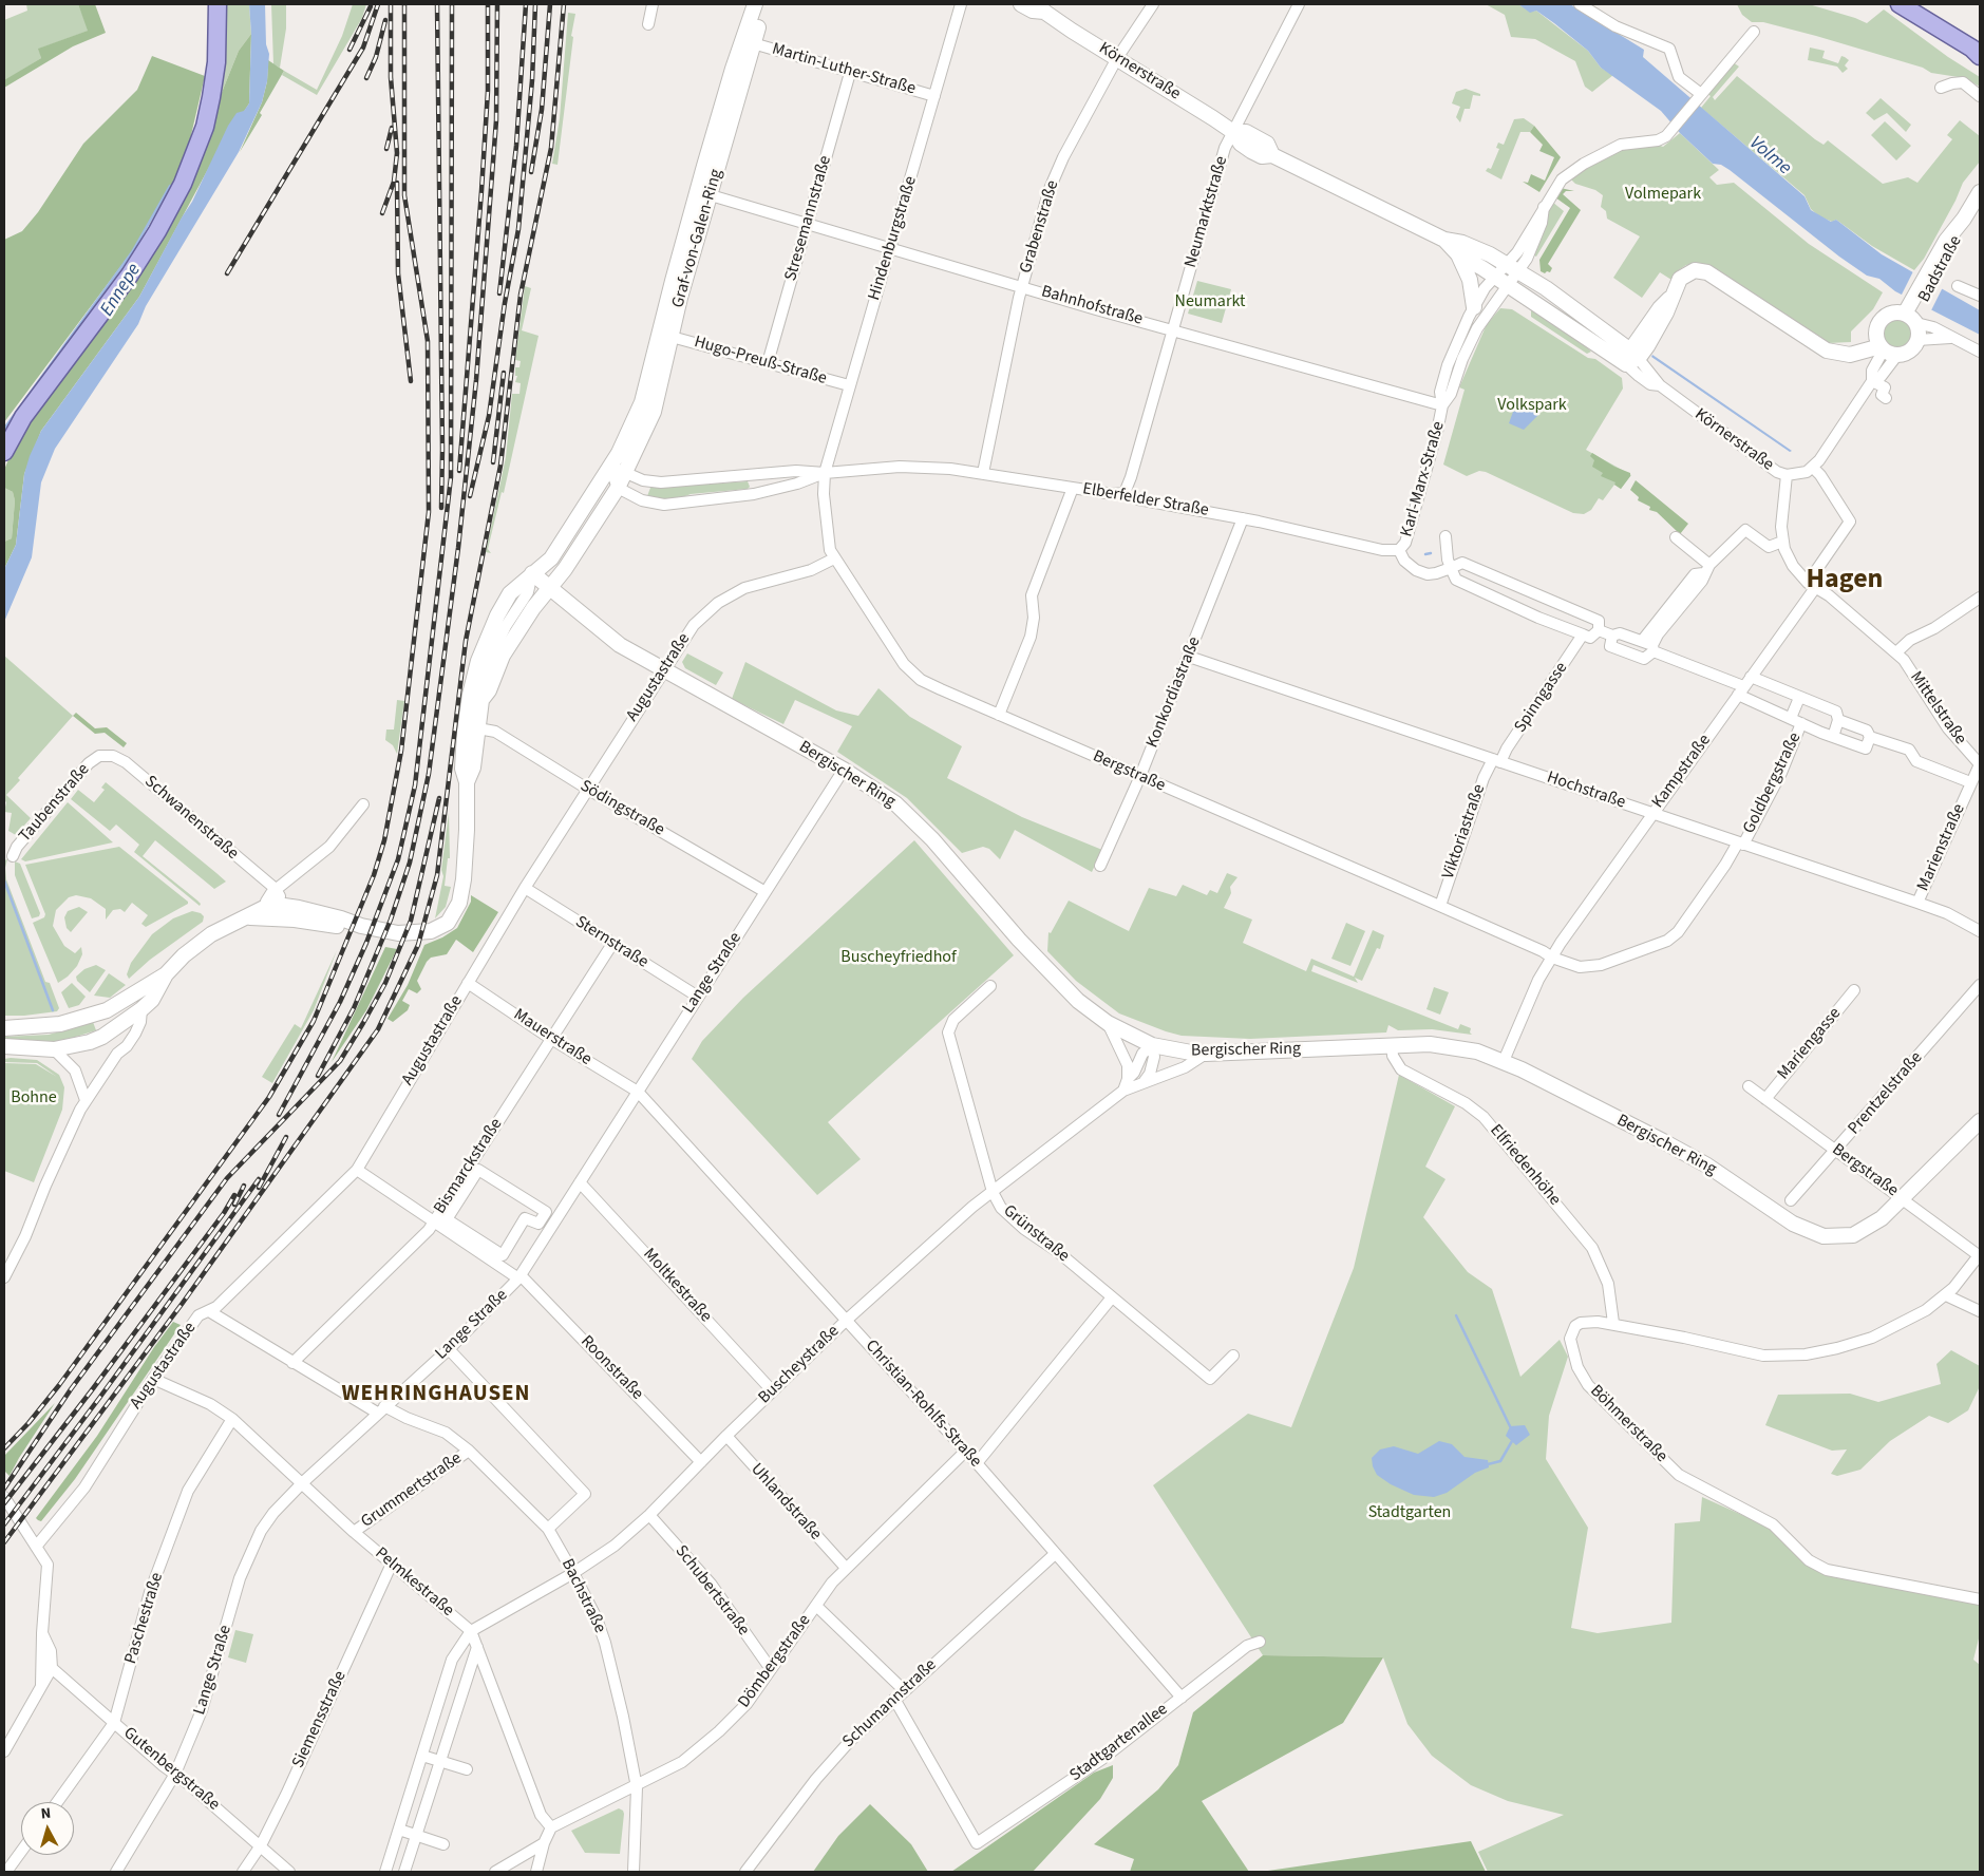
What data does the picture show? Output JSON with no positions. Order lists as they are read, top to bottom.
{
  "streets": {
    "main road": [
      "Körnerstraße",
      "Graf-von-Galen-Ring",
      "Badstraße",
      "Bergischer Ring"
    ],
    "street": [
      "Martin-Luther-Straße",
      "Neumarktstraße",
      "Stresemannstraße",
      "Grabenstraße",
      "Hindenburgstraße",
      "Bahnhofstraße",
      "Hugo-Preuß-Straße",
      "Karl-Marx-Straße",
      "Elberfelder Straße",
      "Augustastraße",
      "Konkordiastraße",
      "Spinngasse",
      "Mittelstraße",
      "Bergstraße",
      "Kampstraße",
      "Goldbergstraße",
      "Hochstraße",
      "Taubenstraße",
      "Södingstraße",
      "Schwanenstraße",
      "Viktoriastraße",
      "Marienstraße",
      "Sternstraße",
      "Lange Straße",
      "Mauerstraße",
      "Mariengasse",
      "Prentzelstraße",
      "Elfriedenhöhe",
      "Bismarckstraße",
      "Grünstraße",
      "Moltkestraße",
      "Buscheystraße",
      "Roonstraße",
      "Christian-Rohlfs-Straße",
      "Böhmerstraße",
      "Grummertstraße",
      "Uhlandstraße",
      "Pelmkestraße",
      "Schubertstraße",
      "Bachstraße",
      "Paschestraße",
      "Dömbergstraße",
      "Schumannstraße",
      "Siemensstraße",
      "Stadtgartenallee",
      "Gutenbergstraße"
    ]
  },
  "crossings": [
    ["Martin-Luther-Straße", "Stresemannstraße"],
    ["Martin-Luther-Straße", "Graf-von-Galen-Ring"],
    ["Martin-Luther-Straße", "Hindenburgstraße"],
    ["Körnerstraße", "Neumarktstraße"],
    ["Körnerstraße", "Grabenstraße"],
    ["Körnerstraße", "Karl-Marx-Straße"],
    ["Körnerstraße", "Kampstraße"],
    ["Neumarktstraße", "Bahnhofstraße"],
    ["Neumarktstraße", "Elberfelder Straße"],
    ["Stresemannstraße", "Bahnhofstraße"],
    ["Stresemannstraße", "Hugo-Preuß-Straße"],
    ["Grabenstraße", "Bahnhofstraße"],
    ["Grabenstraße", "Elberfelder Straße"],
    ["Graf-von-Galen-Ring", "Bahnhofstraße"],
    ["Graf-von-Galen-Ring", "Hugo-Preuß-Straße"],
    ["Graf-von-Galen-Ring", "Elberfelder Straße"],
    ["Hindenburgstraße", "Bahnhofstraße"],
    ["Hindenburgstraße", "Hugo-Preuß-Straße"],
    ["Hindenburgstraße", "Elberfelder Straße"],
    ["Hindenburgstraße", "Bergstraße"],
    ["Bahnhofstraße", "Karl-Marx-Straße"],
    ["Karl-Marx-Straße", "Elberfelder Straße"],
    ["Elberfelder Straße", "Konkordiastraße"],
    ["Elberfelder Straße", "Bergstraße"],
    ["Augustastraße", "Bergstraße"],
    ["Augustastraße", "Bergischer Ring"],
    ["Augustastraße", "Södingstraße"],
    ["Augustastraße", "Sternstraße"],
    ["Augustastraße", "Mauerstraße"],
    ["Augustastraße", "Roonstraße"],
    ["Augustastraße", "Pelmkestraße"],
    ["Augustastraße", "Bachstraße"],
    ["Konkordiastraße", "Bergstraße"],
    ["Konkordiastraße", "Hochstraße"],
    ["Spinngasse", "Hochstraße"],
    ["Spinngasse", "Viktoriastraße"],
    ["Mittelstraße", "Kampstraße"],
    ["Mittelstraße", "Marienstraße"],
    ["Bergstraße", "Kampstraße"],
    ["Bergstraße", "Bergischer Ring"],
    ["Bergstraße", "Goldbergstraße"],
    ["Bergstraße", "Viktoriastraße"],
    ["Bergstraße", "Mariengasse"],
    ["Bergstraße", "Prentzelstraße"],
    ["Bergstraße", "Böhmerstraße"],
    ["Kampstraße", "Goldbergstraße"],
    ["Kampstraße", "Hochstraße"],
    ["Bergischer Ring", "Lange Straße"],
    ["Bergischer Ring", "Elfriedenhöhe"],
    ["Bergischer Ring", "Buscheystraße"],
    ["Goldbergstraße", "Hochstraße"],
    ["Hochstraße", "Viktoriastraße"],
    ["Hochstraße", "Marienstraße"],
    ["Taubenstraße", "Schwanenstraße"],
    ["Södingstraße", "Lange Straße"],
    ["Sternstraße", "Lange Straße"],
    ["Sternstraße", "Bismarckstraße"],
    ["Lange Straße", "Mauerstraße"],
    ["Lange Straße", "Moltkestraße"],
    ["Lange Straße", "Roonstraße"],
    ["Lange Straße", "Christian-Rohlfs-Straße"],
    ["Lange Straße", "Pelmkestraße"],
    ["Lange Straße", "Bachstraße"],
    ["Lange Straße", "Gutenbergstraße"],
    ["Mauerstraße", "Bismarckstraße"],
    ["Mauerstraße", "Christian-Rohlfs-Straße"],
    ["Elfriedenhöhe", "Böhmerstraße"],
    ["Bismarckstraße", "Roonstraße"],
    ["Bismarckstraße", "Bachstraße"],
    ["Grünstraße", "Buscheystraße"],
    ["Moltkestraße", "Buscheystraße"],
    ["Buscheystraße", "Roonstraße"],
    ["Buscheystraße", "Christian-Rohlfs-Straße"],
    ["Buscheystraße", "Uhlandstraße"],
    ["Buscheystraße", "Pelmkestraße"],
    ["Buscheystraße", "Schubertstraße"],
    ["Buscheystraße", "Bachstraße"],
    ["Christian-Rohlfs-Straße", "Dömbergstraße"],
    ["Christian-Rohlfs-Straße", "Schumannstraße"],
    ["Christian-Rohlfs-Straße", "Stadtgartenallee"],
    ["Grummertstraße", "Pelmkestraße"],
    ["Grummertstraße", "Bachstraße"],
    ["Uhlandstraße", "Dömbergstraße"],
    ["Pelmkestraße", "Paschestraße"],
    ["Pelmkestraße", "Dömbergstraße"],
    ["Pelmkestraße", "Siemensstraße"],
    ["Schubertstraße", "Dömbergstraße"],
    ["Bachstraße", "Dömbergstraße"],
    ["Paschestraße", "Gutenbergstraße"],
    ["Schumannstraße", "Stadtgartenallee"],
    ["Siemensstraße", "Gutenbergstraße"]
  ],
  "districts": ["Hagen", "WEHRINGHAUSEN"],
  "water": ["Volme", "Ennepe"],
  "parks": [
    "Volmepark",
    "Neumarkt",
    "Volkspark",
    "Buscheyfriedhof",
    "Bohne",
    "Stadtgarten"
  ],
  "north": "top"
}
